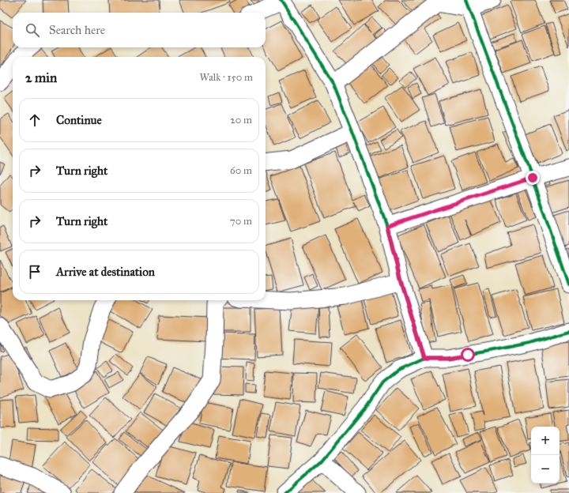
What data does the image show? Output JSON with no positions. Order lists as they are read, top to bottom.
{
  "page": {
    "search": "Search here",
    "heading": ["2 min", "Walk · 150 m"],
    "list": [
      ["Continue", "20 m"],
      ["Turn right", "60 m"],
      ["Turn right", "70 m"],
      "Arrive at destination"
    ],
    "map_buttons": ["+", "−"]
  }
}
